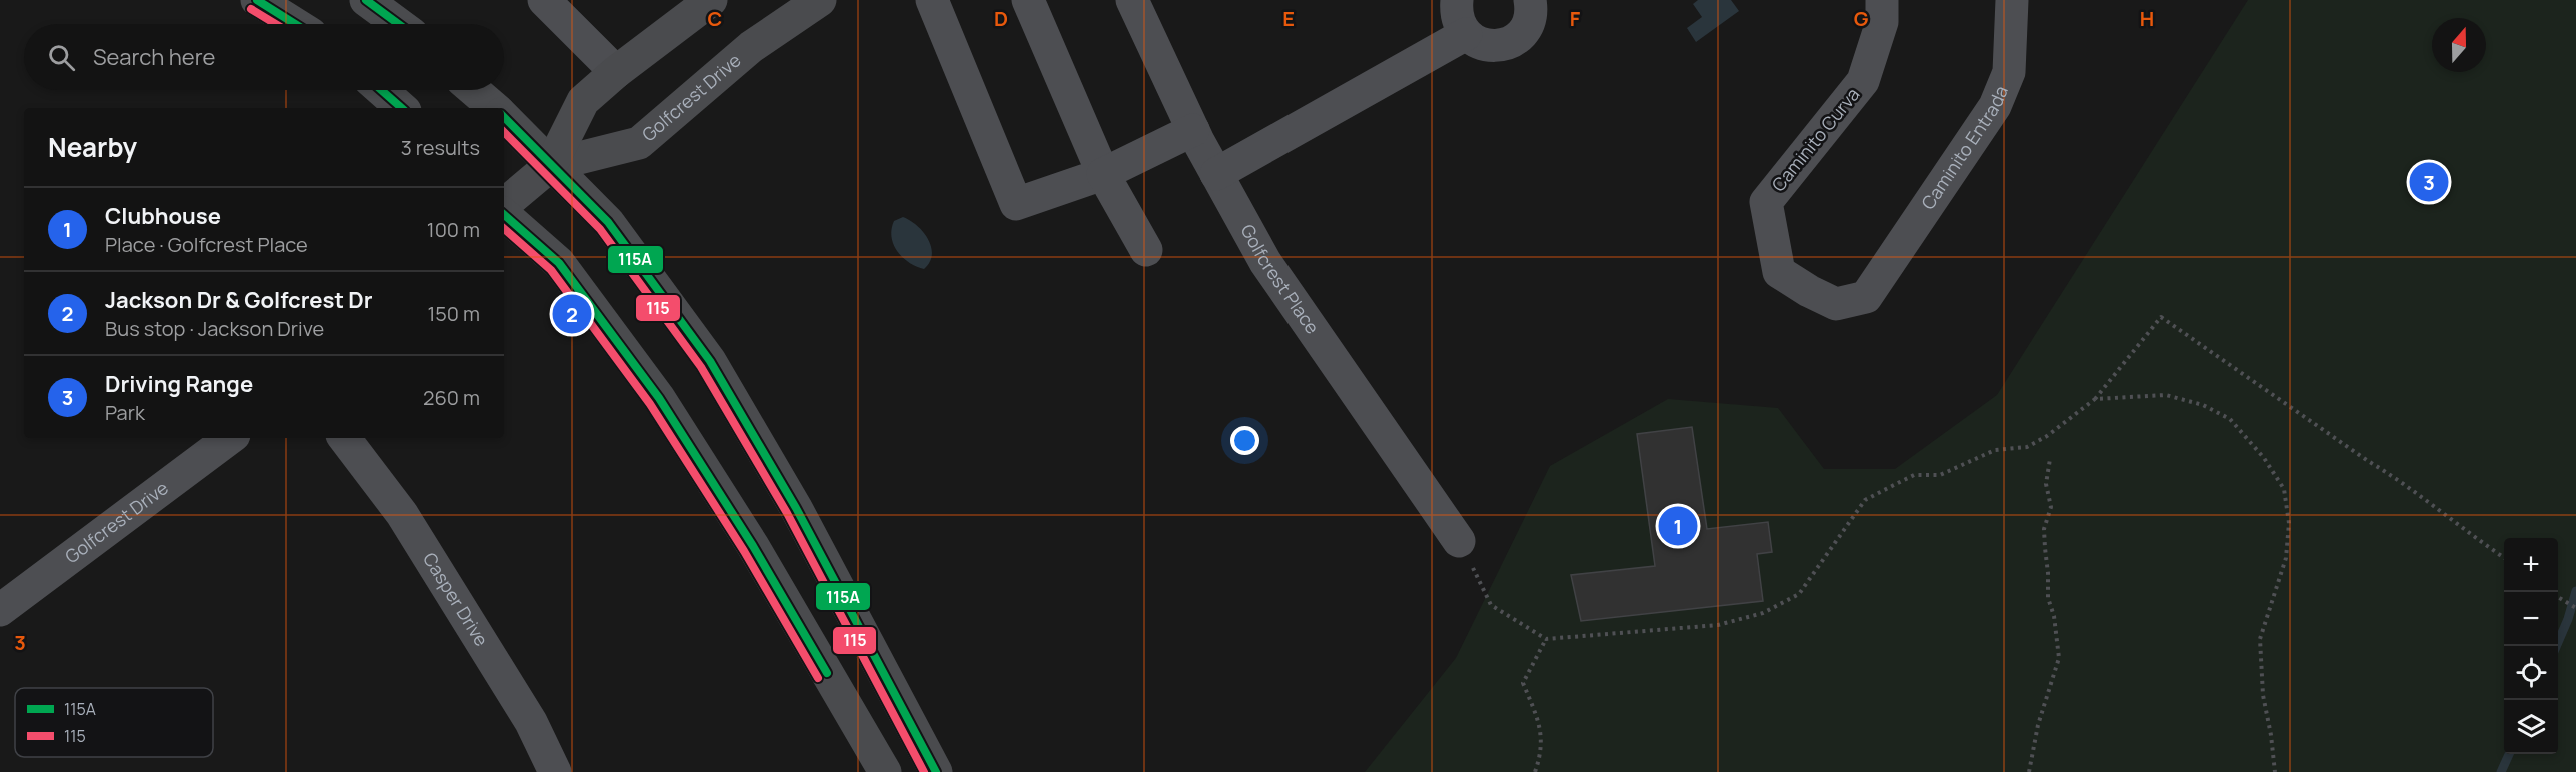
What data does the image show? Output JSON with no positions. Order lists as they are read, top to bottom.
{
  "streets": {
    "main road": ["Golfcrest Drive"],
    "street": [
      "Caminito Curva",
      "Caminito Entrada",
      "Golfcrest Place",
      "Casper Drive"
    ]
  },
  "crossings": [
    ["Caminito Curva", "Caminito Entrada"]
  ],
  "lines": ["transit line 115A", "transit line 115"],
  "legend": ["115A", "115"],
  "north": "top",
  "page": {
    "search": "Search here",
    "heading": ["Nearby", "3 results"],
    "pins": ["3", "2", "1"],
    "list": [
      {
        "mark": "1",
        "name": "Clubhouse",
        "note": "Place · Golfcrest Place",
        "value": "100 m"
      },
      {
        "mark": "2",
        "name": "Jackson Dr & Golfcrest Dr",
        "note": "Bus stop · Jackson Drive",
        "value": "150 m"
      },
      {
        "mark": "3",
        "name": "Driving Range",
        "note": "Park",
        "value": "260 m"
      }
    ],
    "map_buttons": ["+", "−"]
  },
  "grid": {
    "columns": [
      "C",
      "D",
      "E",
      "F",
      "G",
      "H"
    ],
    "rows": ["3"]
  }
}
